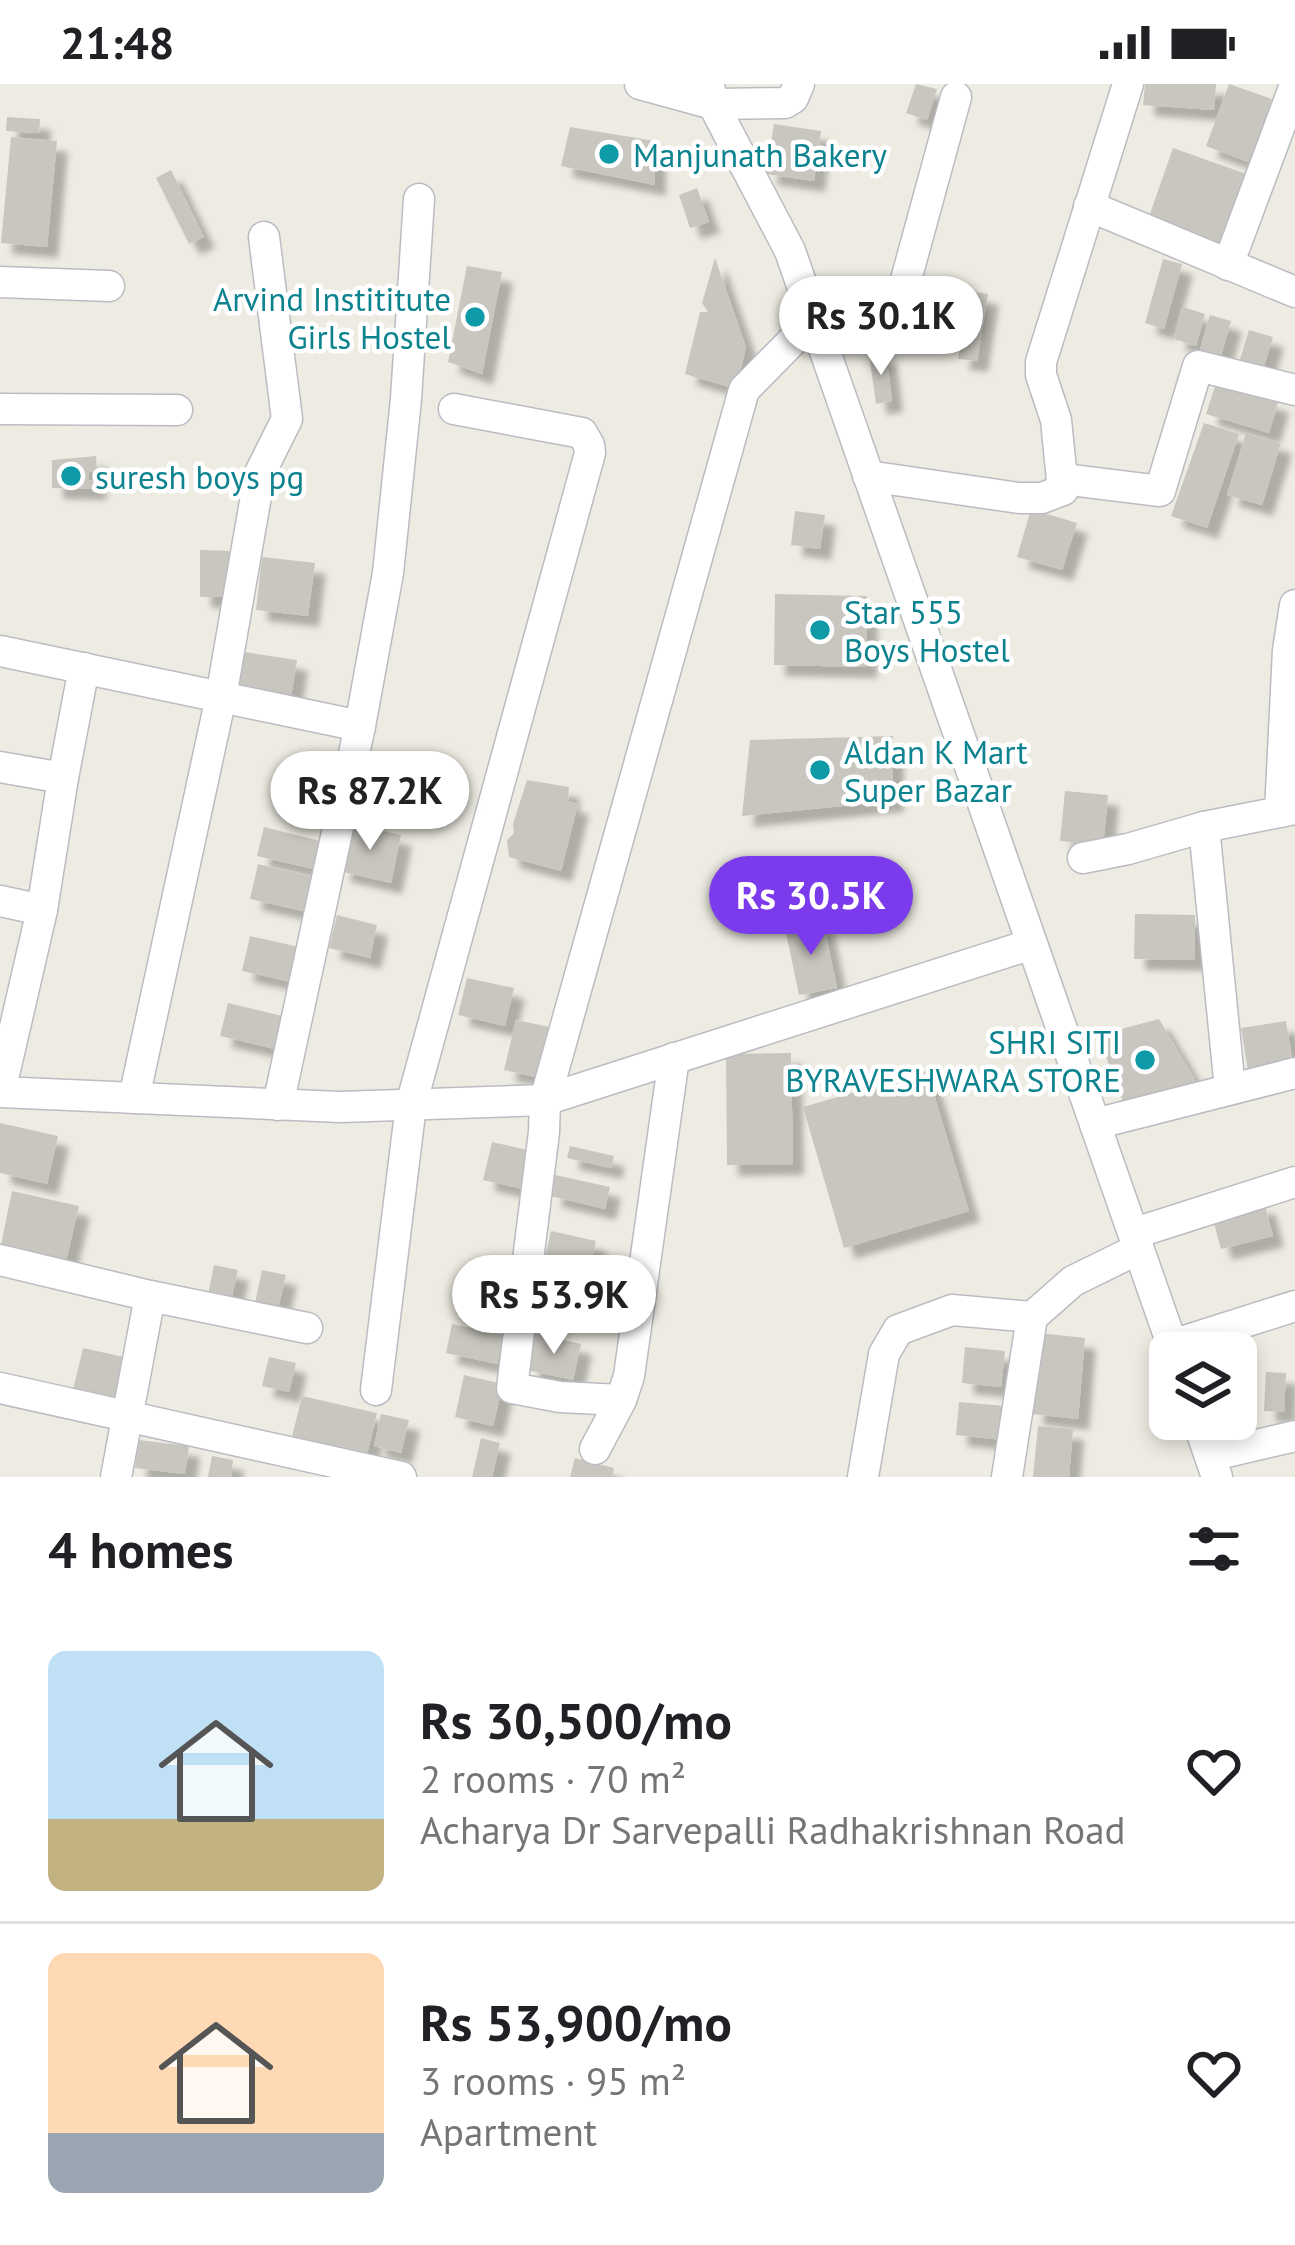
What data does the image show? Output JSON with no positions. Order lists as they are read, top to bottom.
{
  "places": [
    "Manjunath Bakery",
    "Arvind Instititute Girls Hostel",
    "suresh boys pg",
    "Star 555 Boys Hostel",
    "Aldan K Mart Super Bazar",
    "SHRI SITI BYRAVESHWARA STORE"
  ],
  "page": {
    "status": "21:48",
    "price": [
      "Rs 30.1K",
      "Rs 87.2K",
      "Rs 30.5K",
      "Rs 53.9K"
    ],
    "heading": "4 homes",
    "list": [
      {
        "name": "Rs 30,500/mo",
        "note": "2 rooms · 70 m² · Acharya Dr Sarvepalli Radhakrishnan Road"
      },
      {
        "name": "Rs 53,900/mo",
        "note": "3 rooms · 95 m² · Apartment"
      }
    ]
  }
}
